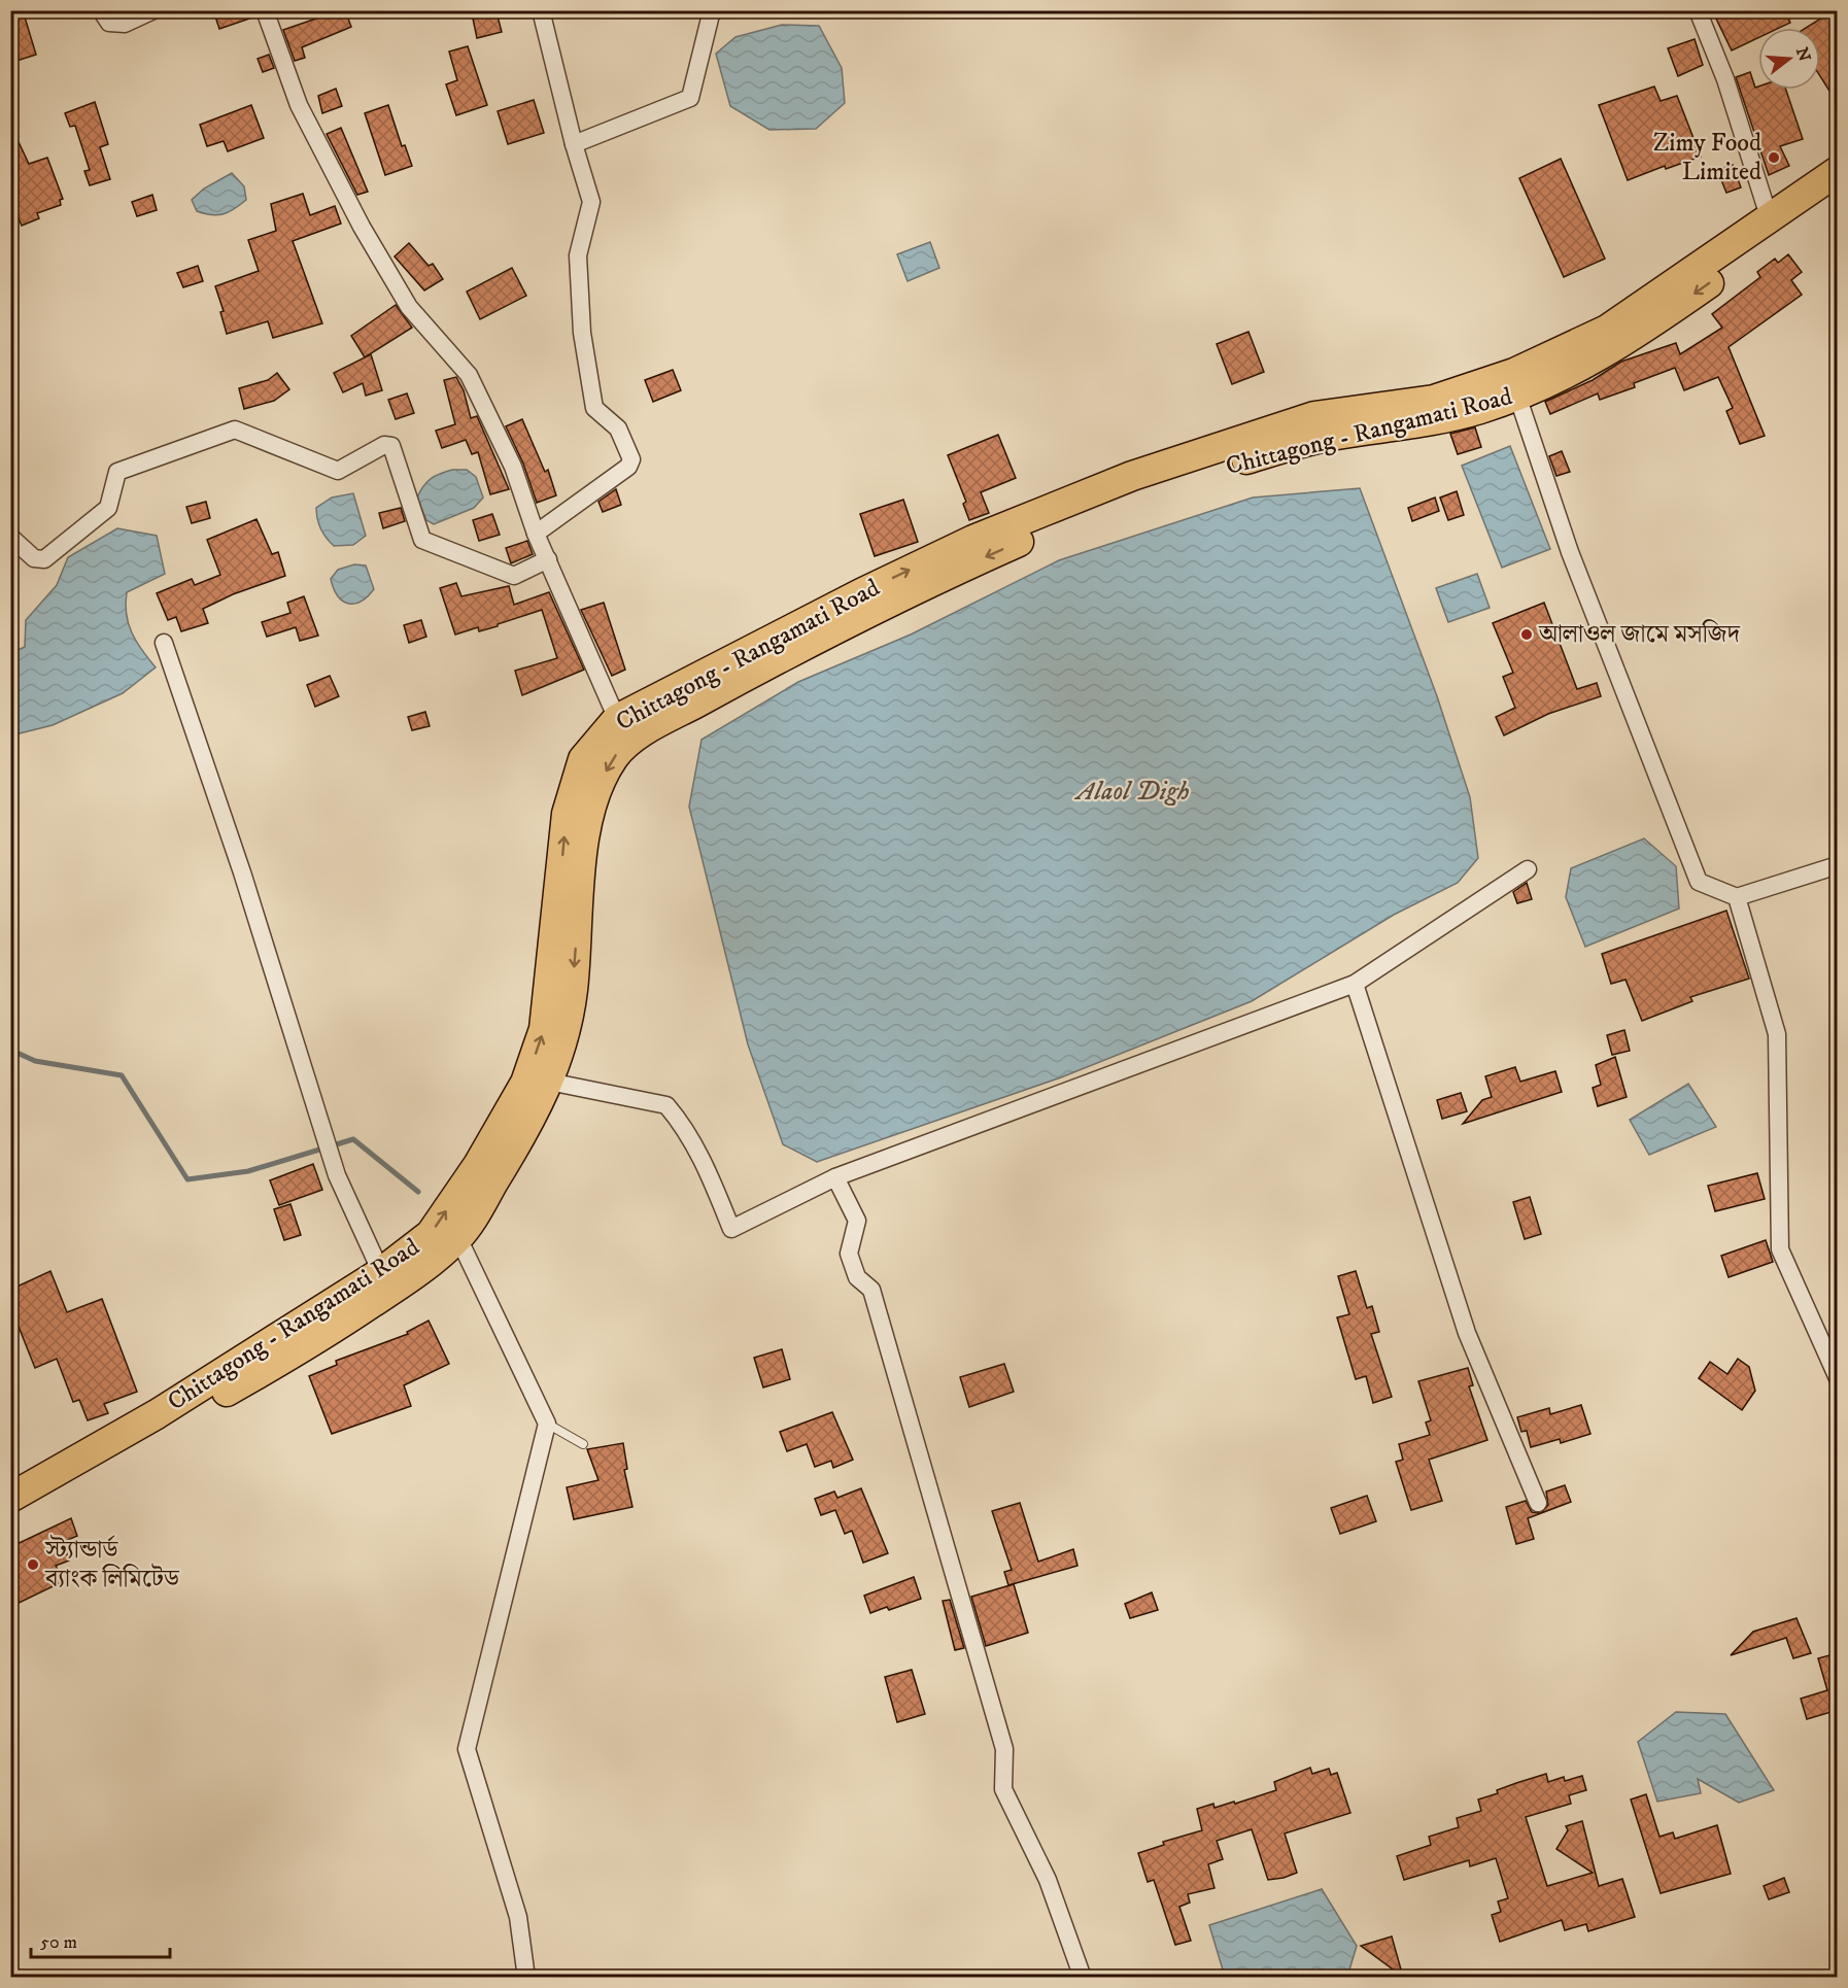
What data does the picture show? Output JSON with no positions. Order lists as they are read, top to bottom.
{
  "streets": {
    "highway": ["Chittagong - Rangamati Road"]
  },
  "water": ["Alaol Digh"],
  "places": ["Zimy Food Limited", "আলাওল জামে মসজিদ", "স্ট্যান্ডার্ড ব্যাংক লিমিটেড"],
  "scale_bar": "50 m",
  "north": "right"
}
